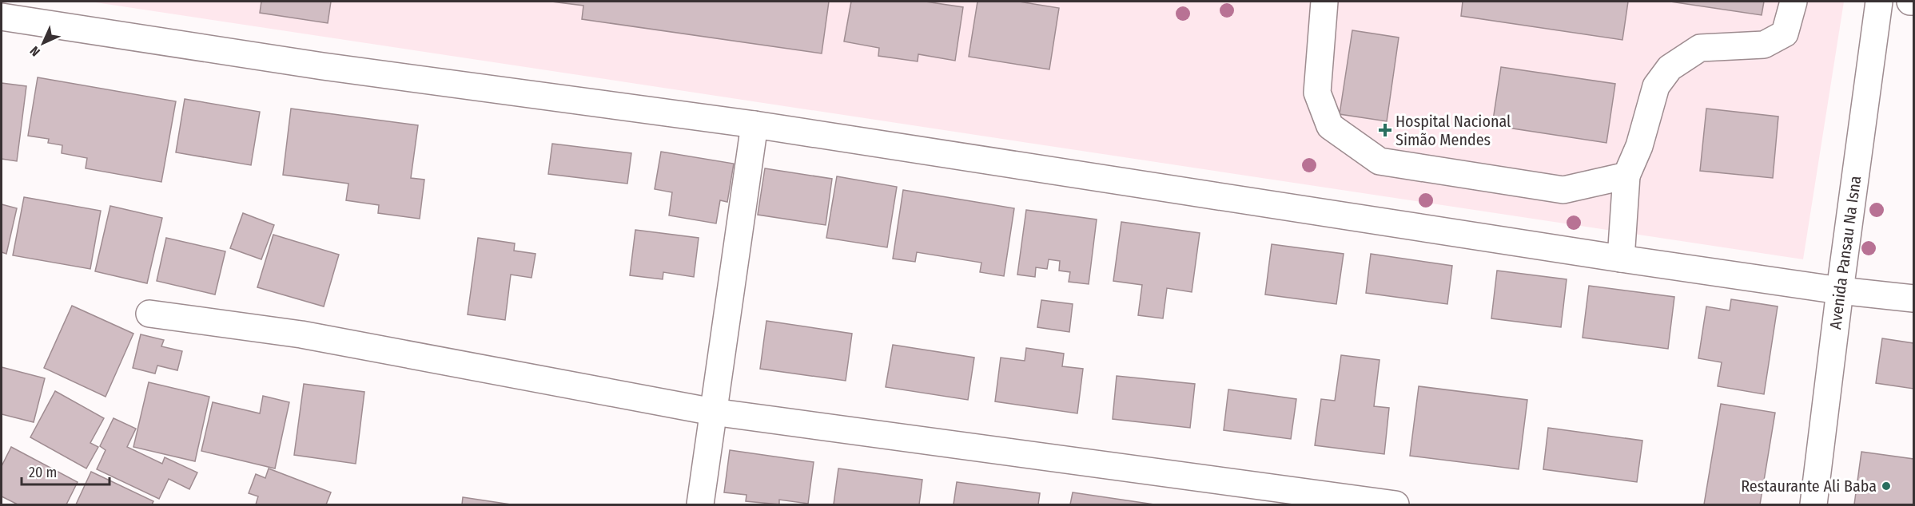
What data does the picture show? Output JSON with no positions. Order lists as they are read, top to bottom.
{
  "streets": {
    "street": ["Avenida Pansau Na Isna"]
  },
  "places": {
    "health": ["Hospital Nacional Simão Mendes"],
    "other": ["Restaurante Ali Baba"]
  },
  "scale_bar": "20 m",
  "north": "bottom left"
}
